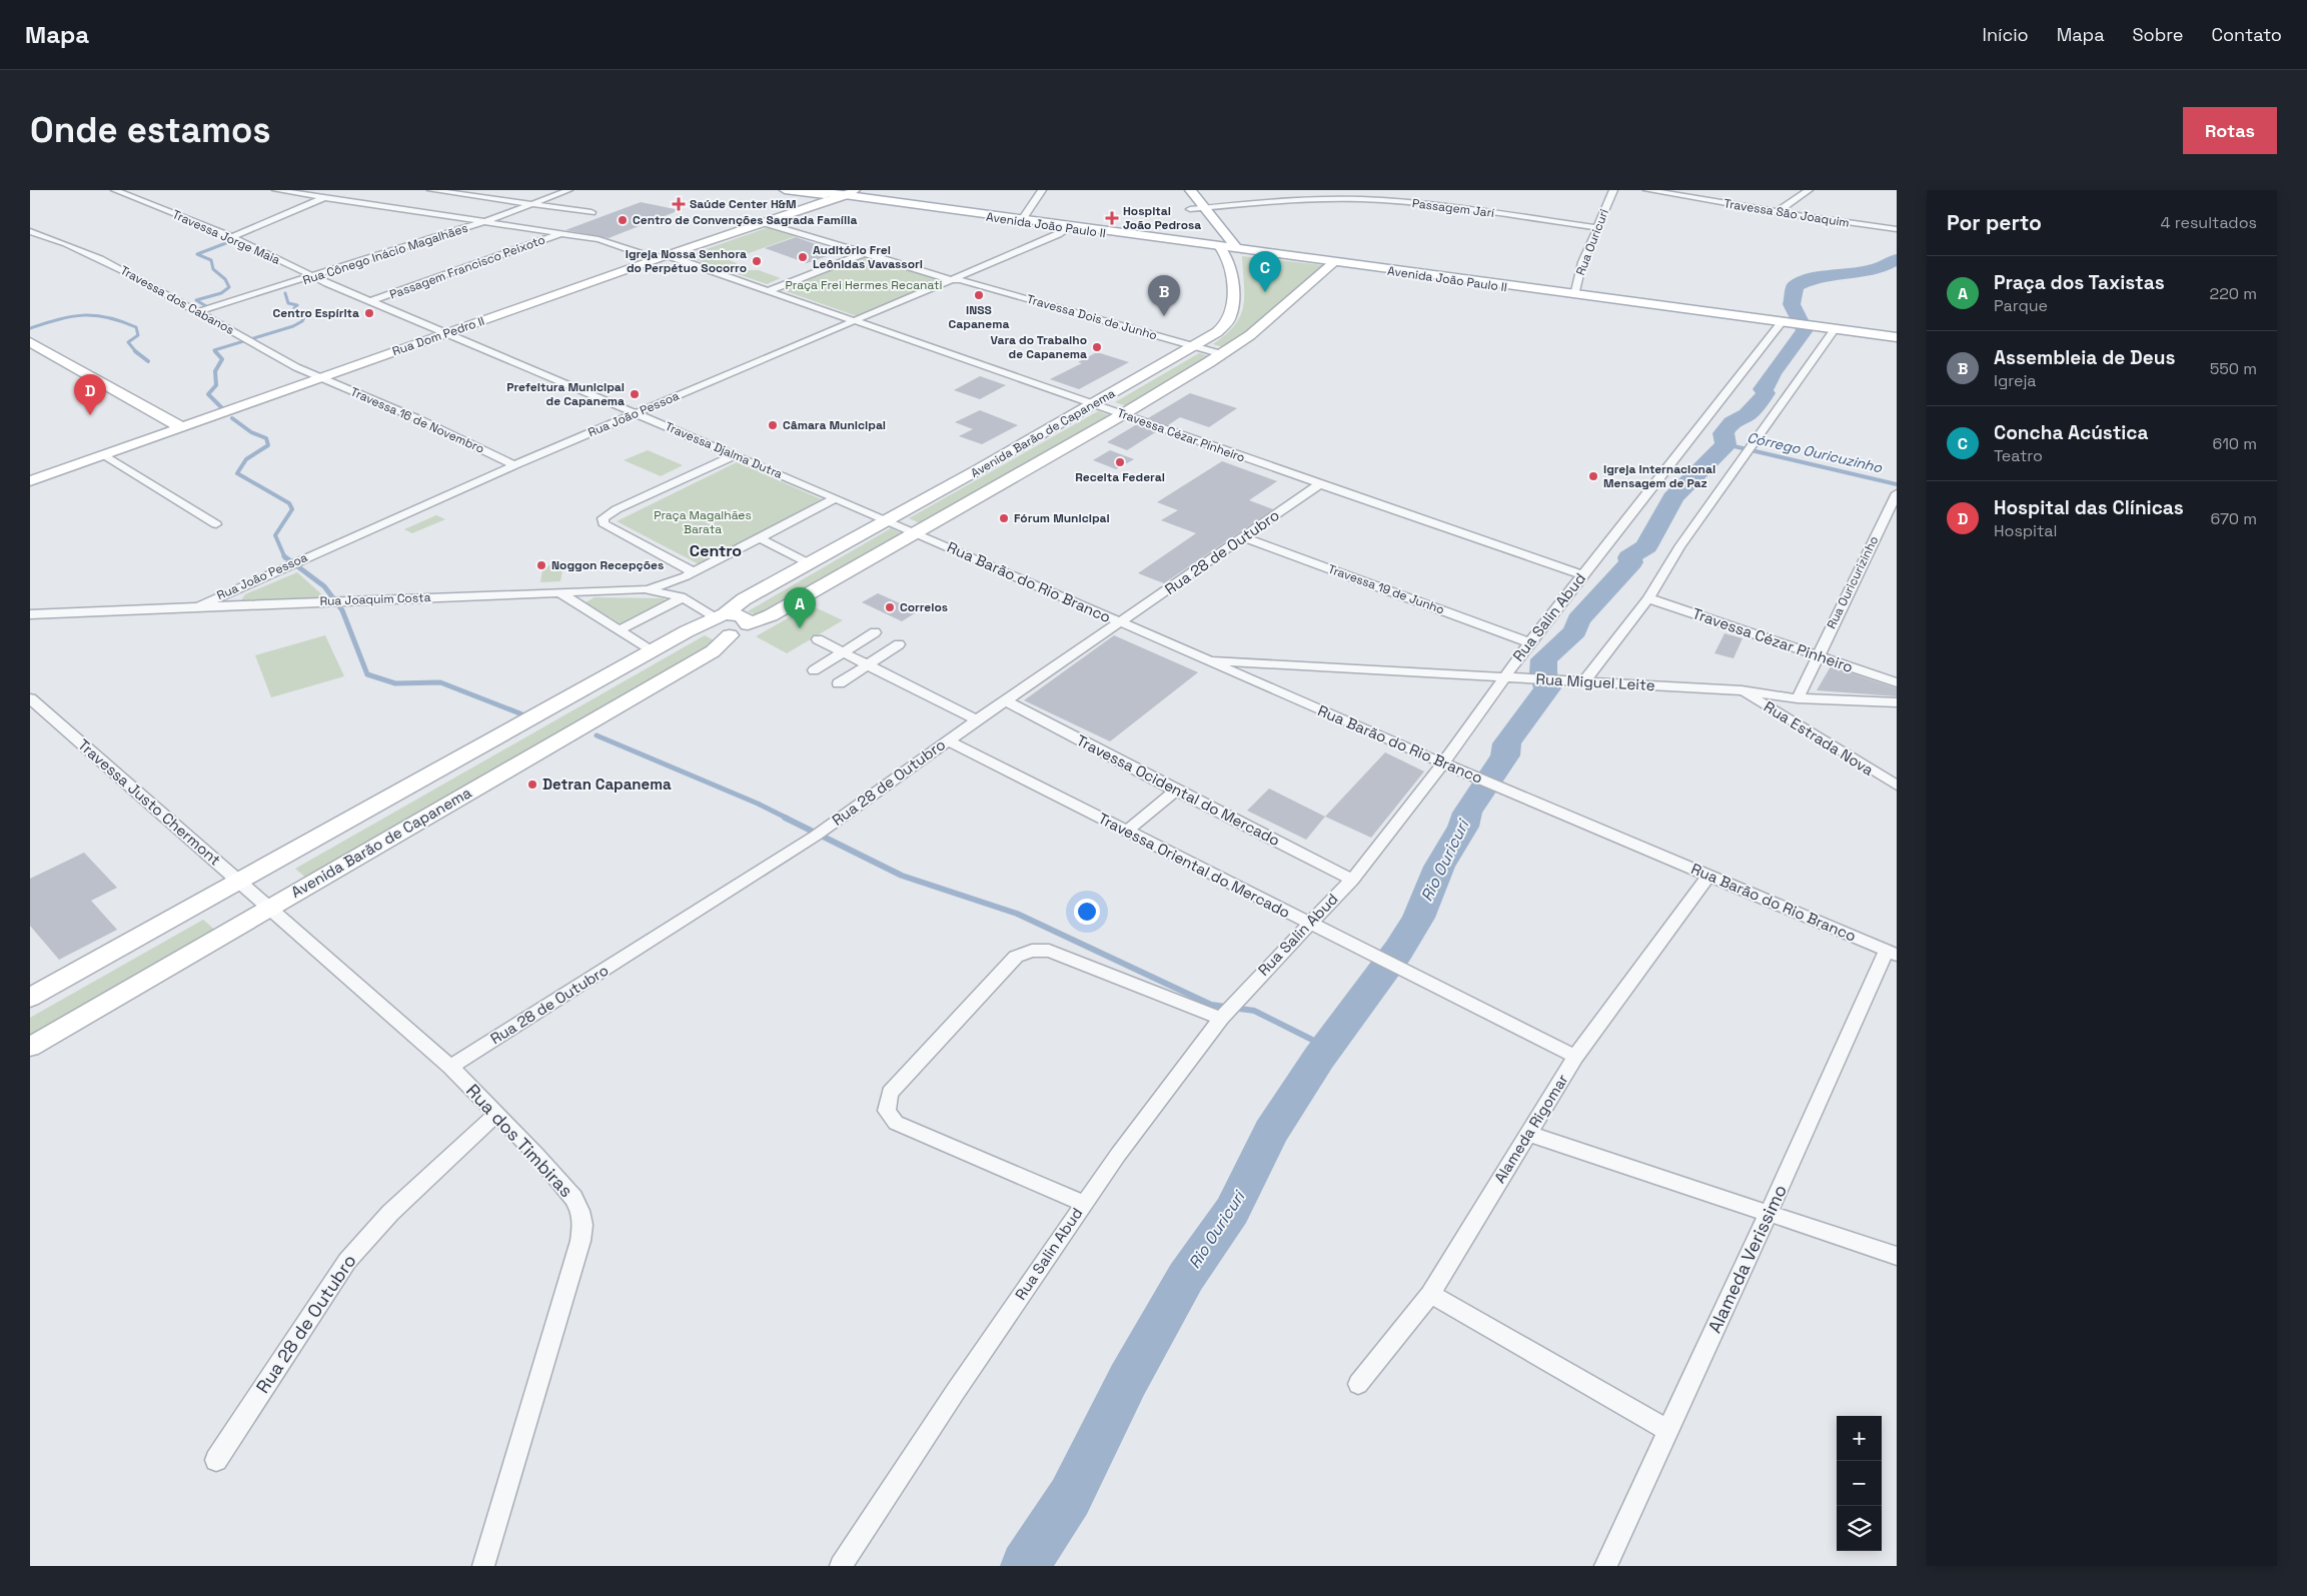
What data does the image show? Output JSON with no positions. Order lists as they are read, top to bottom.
{
  "streets": {
    "main road": ["Avenida João Paulo II", "Avenida Barão de Capanema"],
    "street": [
      "Passagem Jarí",
      "Travessa São Joaquim",
      "Travessa Jorge Maia",
      "Rua Ouricuri",
      "Rua Cônego Inácio Magalhães",
      "Passagem Francisco Peixoto",
      "Travessa dos Cabanos",
      "Travessa Dois de Junho",
      "Rua Dom Pedro II",
      "Rua João Pessoa",
      "Travessa 16 de Novembro",
      "Travessa Cézar Pinheiro",
      "Travessa Djalma Dutra",
      "Rua 28 de Outubro",
      "Rua Barão do Rio Branco",
      "Rua Ouricurizinho",
      "Travessa 19 de Junho",
      "Rua Joaquim Costa",
      "Rua Salin Abud",
      "Rua Miguel Leite",
      "Rua Estrada Nova",
      "Travessa Ocidental do Mercado",
      "Travessa Justo Chermont",
      "Travessa Oriental do Mercado",
      "Alameda Rigomar",
      "Rua dos Timbiras",
      "Alameda Verissimo"
    ]
  },
  "crossings": [
    ["Passagem Jarí", "Rua Ouricuri"],
    ["Passagem Jarí", "Avenida Barão de Capanema"],
    ["Avenida João Paulo II", "Rua Ouricuri"],
    ["Avenida João Paulo II", "Rua Dom Pedro II"],
    ["Avenida João Paulo II", "Rua João Pessoa"],
    ["Avenida João Paulo II", "Avenida Barão de Capanema"],
    ["Avenida João Paulo II", "Rua Salin Abud"],
    ["Travessa Jorge Maia", "Rua Cônego Inácio Magalhães"],
    ["Travessa Jorge Maia", "Passagem Francisco Peixoto"],
    ["Travessa Jorge Maia", "Rua Dom Pedro II"],
    ["Travessa Jorge Maia", "Travessa Djalma Dutra"],
    ["Rua Cônego Inácio Magalhães", "Travessa dos Cabanos"],
    ["Rua Cônego Inácio Magalhães", "Travessa Cézar Pinheiro"],
    ["Passagem Francisco Peixoto", "Travessa Cézar Pinheiro"],
    ["Travessa dos Cabanos", "Rua Dom Pedro II"],
    ["Travessa dos Cabanos", "Travessa 16 de Novembro"],
    ["Travessa Dois de Junho", "Rua Dom Pedro II"],
    ["Travessa Dois de Junho", "Rua João Pessoa"],
    ["Travessa Dois de Junho", "Avenida Barão de Capanema"],
    ["Rua Dom Pedro II", "Travessa 16 de Novembro"],
    ["Rua Dom Pedro II", "Travessa Cézar Pinheiro"],
    ["Rua Dom Pedro II", "Travessa Djalma Dutra"],
    ["Rua João Pessoa", "Travessa 16 de Novembro"],
    ["Rua João Pessoa", "Travessa Cézar Pinheiro"],
    ["Rua João Pessoa", "Travessa Djalma Dutra"],
    ["Rua João Pessoa", "Rua Joaquim Costa"],
    ["Avenida Barão de Capanema", "Travessa Cézar Pinheiro"],
    ["Avenida Barão de Capanema", "Travessa Djalma Dutra"],
    ["Avenida Barão de Capanema", "Rua Barão do Rio Branco"],
    ["Avenida Barão de Capanema", "Rua Joaquim Costa"],
    ["Avenida Barão de Capanema", "Travessa Justo Chermont"],
    ["Avenida Barão de Capanema", "Rua dos Timbiras"],
    ["Travessa Cézar Pinheiro", "Rua 28 de Outubro"],
    ["Travessa Cézar Pinheiro", "Rua Ouricurizinho"],
    ["Travessa Cézar Pinheiro", "Rua Salin Abud"],
    ["Travessa Djalma Dutra", "Rua Barão do Rio Branco"],
    ["Rua 28 de Outubro", "Rua Barão do Rio Branco"],
    ["Rua 28 de Outubro", "Travessa 19 de Junho"],
    ["Rua 28 de Outubro", "Travessa Ocidental do Mercado"],
    ["Rua 28 de Outubro", "Travessa Oriental do Mercado"],
    ["Rua 28 de Outubro", "Rua dos Timbiras"],
    ["Rua Barão do Rio Branco", "Rua Salin Abud"],
    ["Rua Barão do Rio Branco", "Rua Miguel Leite"],
    ["Rua Barão do Rio Branco", "Alameda Rigomar"],
    ["Rua Barão do Rio Branco", "Alameda Verissimo"],
    ["Rua Ouricurizinho", "Rua Miguel Leite"],
    ["Travessa 19 de Junho", "Rua Salin Abud"],
    ["Rua Salin Abud", "Rua Miguel Leite"],
    ["Rua Salin Abud", "Travessa Ocidental do Mercado"],
    ["Rua Salin Abud", "Travessa Oriental do Mercado"],
    ["Rua Miguel Leite", "Rua Estrada Nova"],
    ["Travessa Justo Chermont", "Rua dos Timbiras"],
    ["Travessa Oriental do Mercado", "Alameda Rigomar"]
  ],
  "districts": ["Centro"],
  "water": ["Córrego Ouricuzinho", "Rio Ouricuri"],
  "parks": ["Praça Frei Hermes Recanati", "Praça Magalhães Barata"],
  "places": {
    "health": ["Saúde Center H&M", "Hospital João Pedrosa"],
    "other": [
      "Centro de Convenções Sagrada Família",
      "Auditório Frei Leônidas Vavassori",
      "Igreja Nossa Senhora do Perpétuo Socorro",
      "INSS Capanema",
      "Centro Espírita",
      "Vara do Trabalho de Capanema",
      "Prefeitura Municipal de Capanema",
      "Câmara Municipal",
      "Receita Federal",
      "Igreja Internacional Mensagem de Paz",
      "Fórum Municipal",
      "Noggon Recepções",
      "Correios",
      "Detran Capanema"
    ]
  },
  "page": {
    "header": "Mapa",
    "nav": [
      "Início",
      "Mapa",
      "Sobre",
      "Contato"
    ],
    "buttons": "Rotas",
    "title": "Onde estamos",
    "heading": ["Por perto", "4 resultados"],
    "pins": [
      "C",
      "B",
      "D",
      "A"
    ],
    "list": [
      {
        "mark": "A",
        "name": "Praça dos Taxistas",
        "note": "Parque",
        "value": "220 m"
      },
      {
        "mark": "B",
        "name": "Assembleia de Deus",
        "note": "Igreja",
        "value": "550 m"
      },
      {
        "mark": "C",
        "name": "Concha Acústica",
        "note": "Teatro",
        "value": "610 m"
      },
      {
        "mark": "D",
        "name": "Hospital das Clínicas",
        "note": "Hospital",
        "value": "670 m"
      }
    ],
    "map_buttons": ["+", "−"]
  }
}
